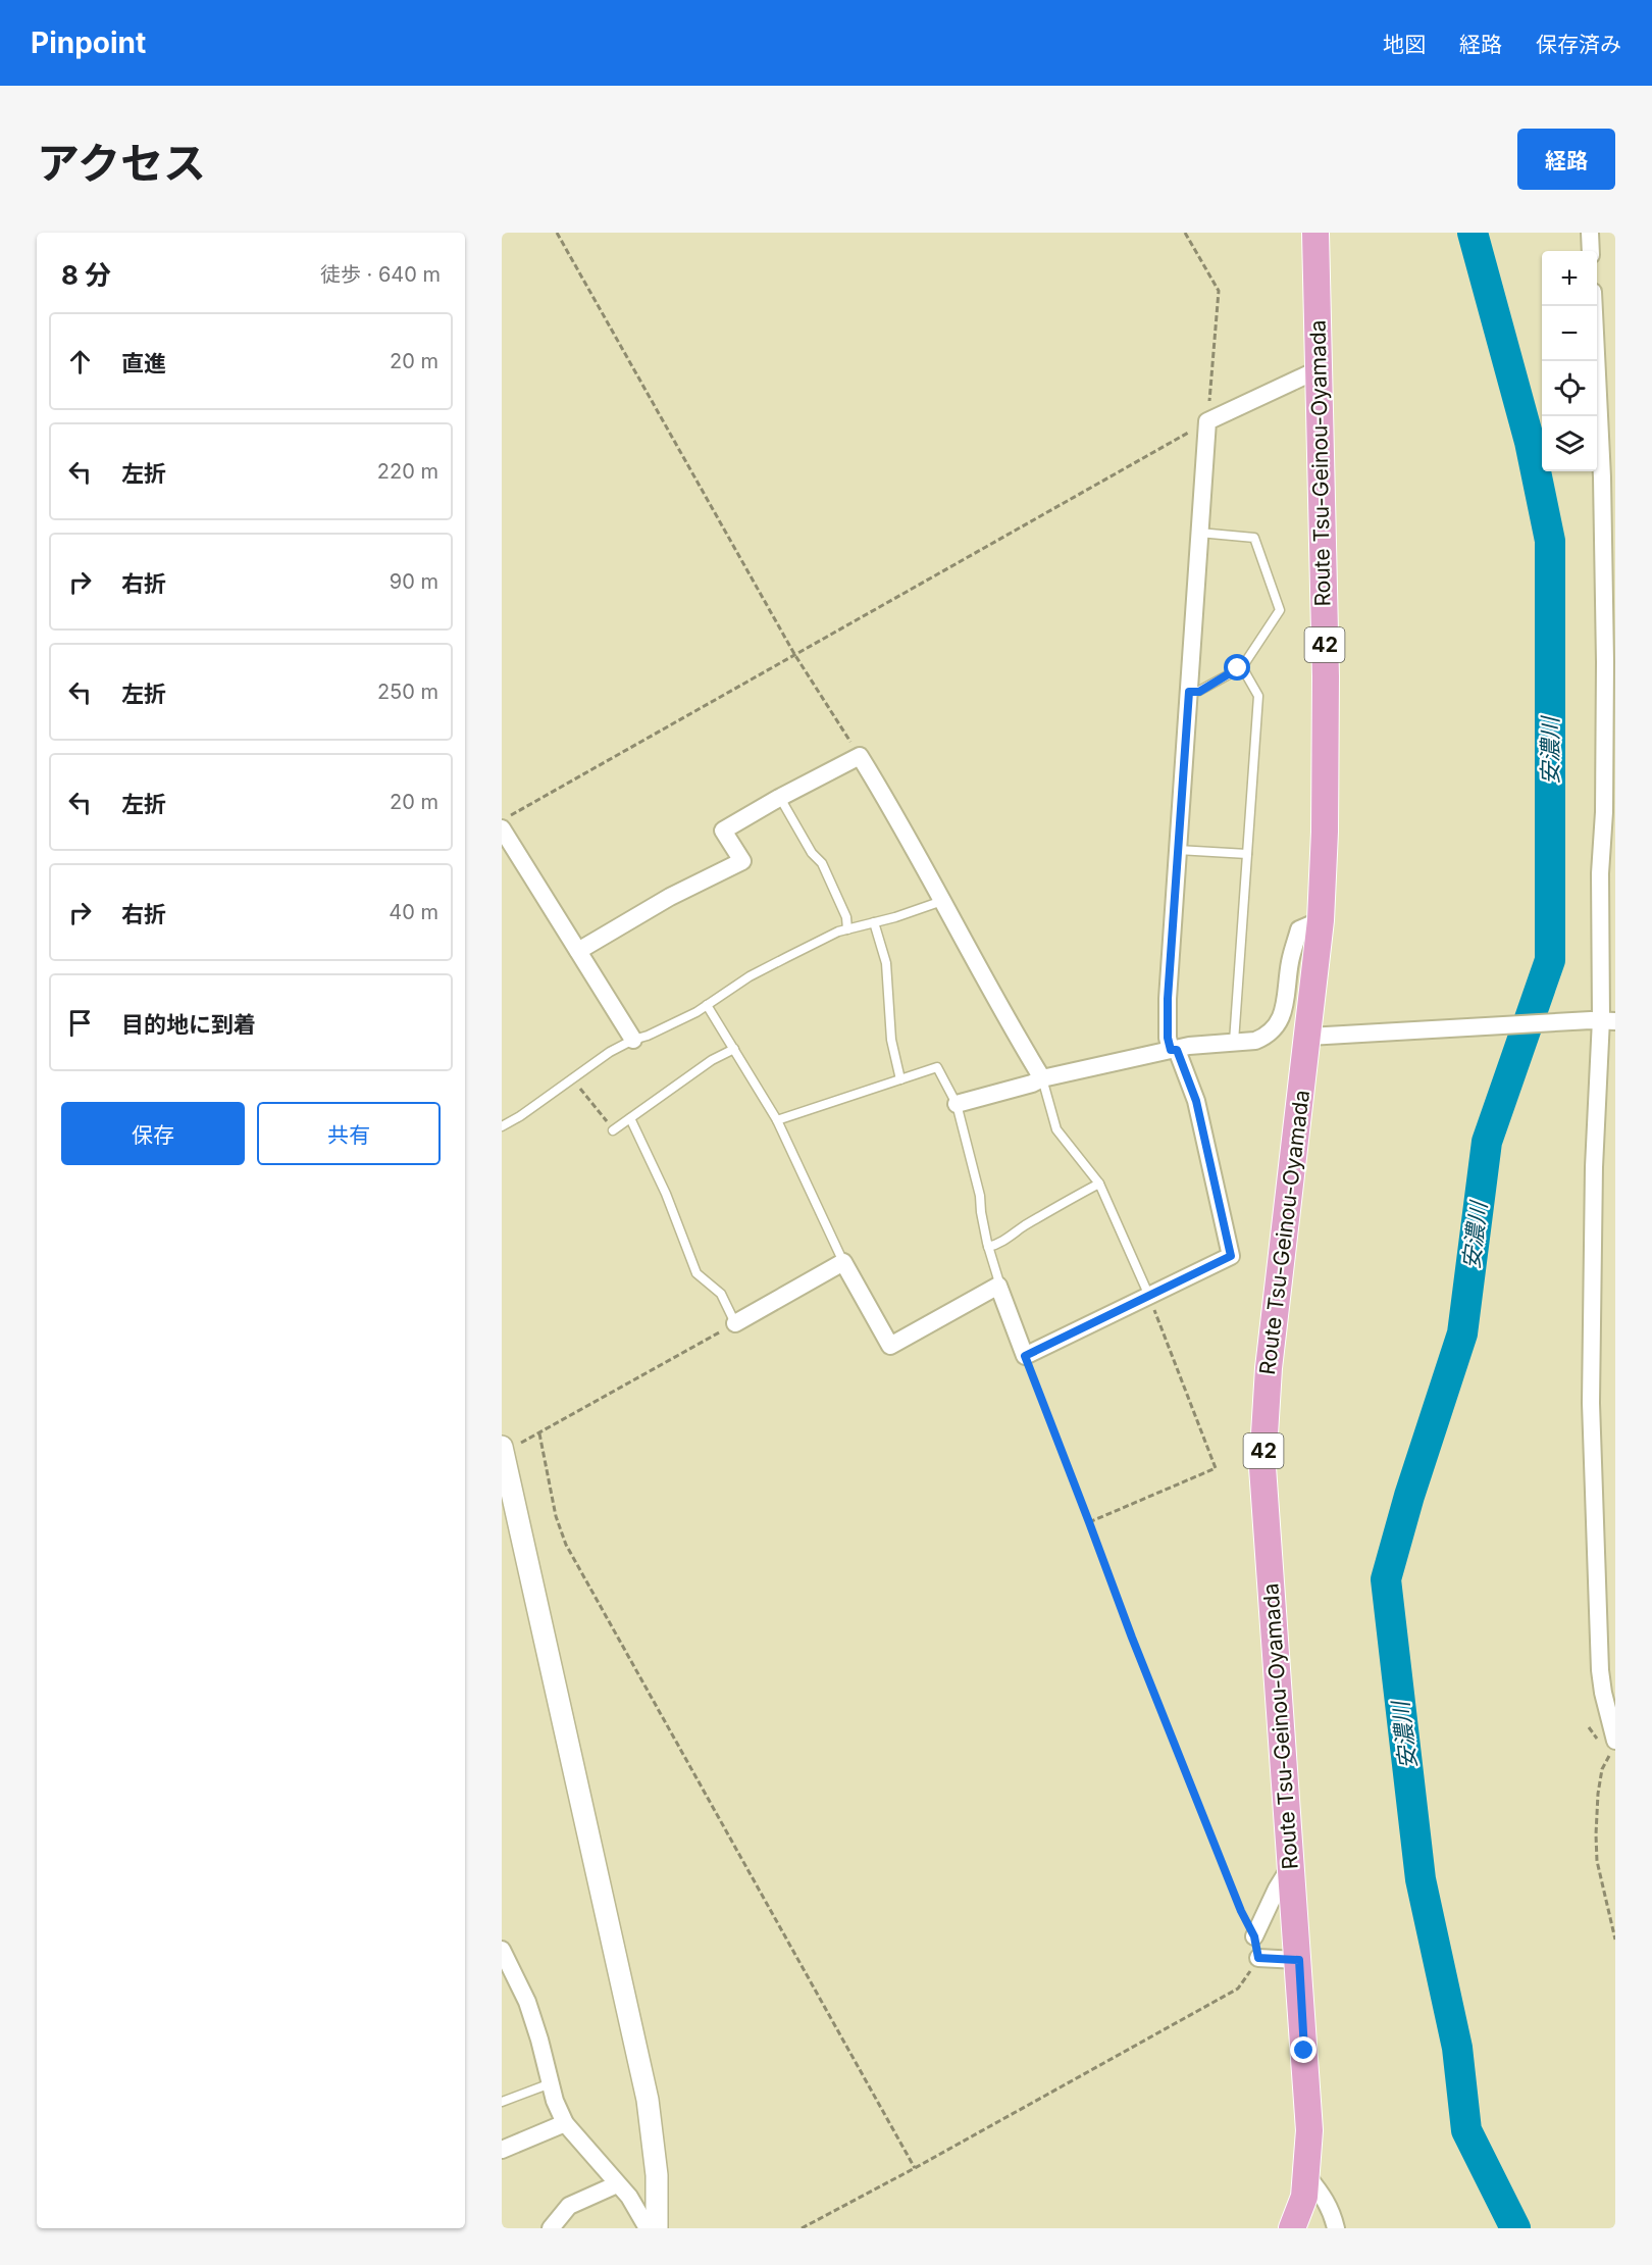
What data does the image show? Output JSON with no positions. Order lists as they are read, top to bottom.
{
  "streets": {
    "main road": ["Route Tsu-Geinou-Oyamada", "42"]
  },
  "water": ["安濃川"],
  "page": {
    "header": "Pinpoint",
    "nav": ["地図", "経路", "保存済み"],
    "title": "アクセス",
    "buttons": [
      "経路",
      ["保存", "共有"]
    ],
    "heading": ["8 分", "徒歩 · 640 m"],
    "map_buttons": ["+", "−"],
    "list": [
      ["直進", "20 m"],
      ["左折", "220 m"],
      ["右折", "90 m"],
      ["左折", "250 m"],
      ["左折", "20 m"],
      ["右折", "40 m"],
      "目的地に到着"
    ]
  }
}
